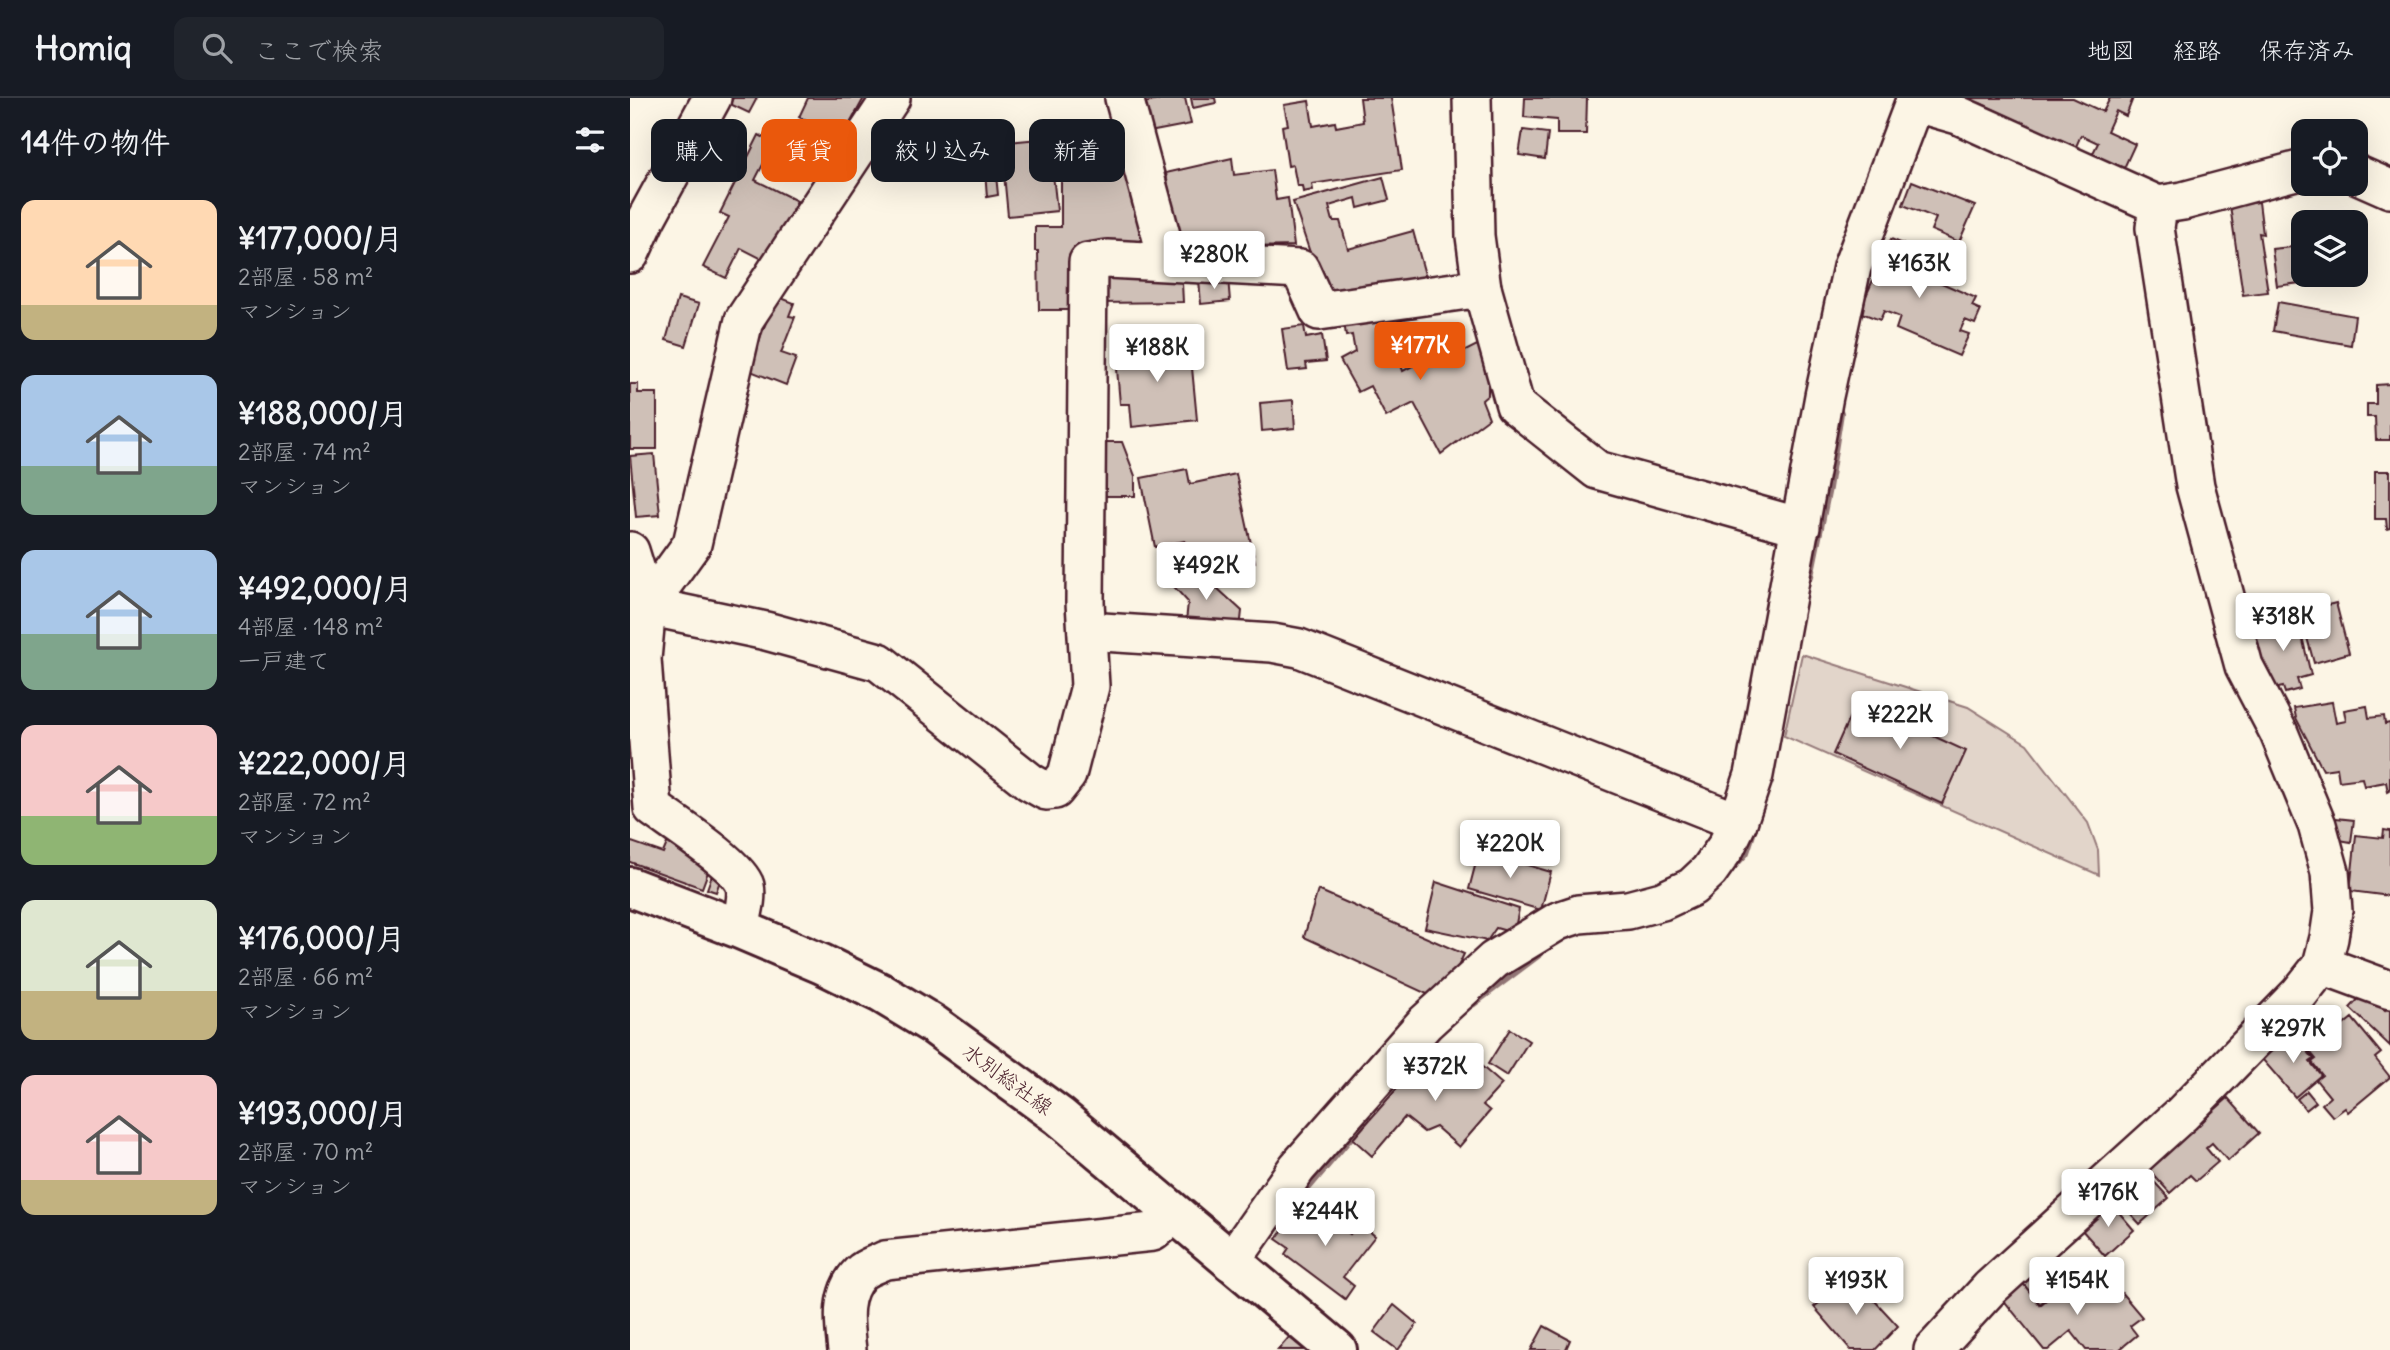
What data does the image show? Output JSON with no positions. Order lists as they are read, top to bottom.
{
  "streets": {
    "main road": ["水別総社線"]
  },
  "page": {
    "header": "Homiq",
    "search": "ここで検索",
    "nav": ["地図", "経路", "保存済み"],
    "heading": "14件の物件",
    "chip": [
      "購入",
      "賃貸",
      "絞り込み",
      "新着"
    ],
    "list": [
      {
        "name": "¥177,000/月",
        "note": "2部屋 · 58 m² · マンション"
      },
      {
        "name": "¥188,000/月",
        "note": "2部屋 · 74 m² · マンション"
      },
      {
        "name": "¥492,000/月",
        "note": "4部屋 · 148 m² · 一戸建て"
      },
      {
        "name": "¥222,000/月",
        "note": "2部屋 · 72 m² · マンション"
      },
      {
        "name": "¥176,000/月",
        "note": "2部屋 · 66 m² · マンション"
      },
      {
        "name": "¥193,000/月",
        "note": "2部屋 · 70 m² · マンション"
      }
    ],
    "price": [
      "¥280K",
      "¥163K",
      "¥177K",
      "¥188K",
      "¥492K",
      "¥318K",
      "¥222K",
      "¥220K",
      "¥297K",
      "¥372K",
      "¥176K",
      "¥244K",
      "¥193K",
      "¥154K"
    ]
  }
}
